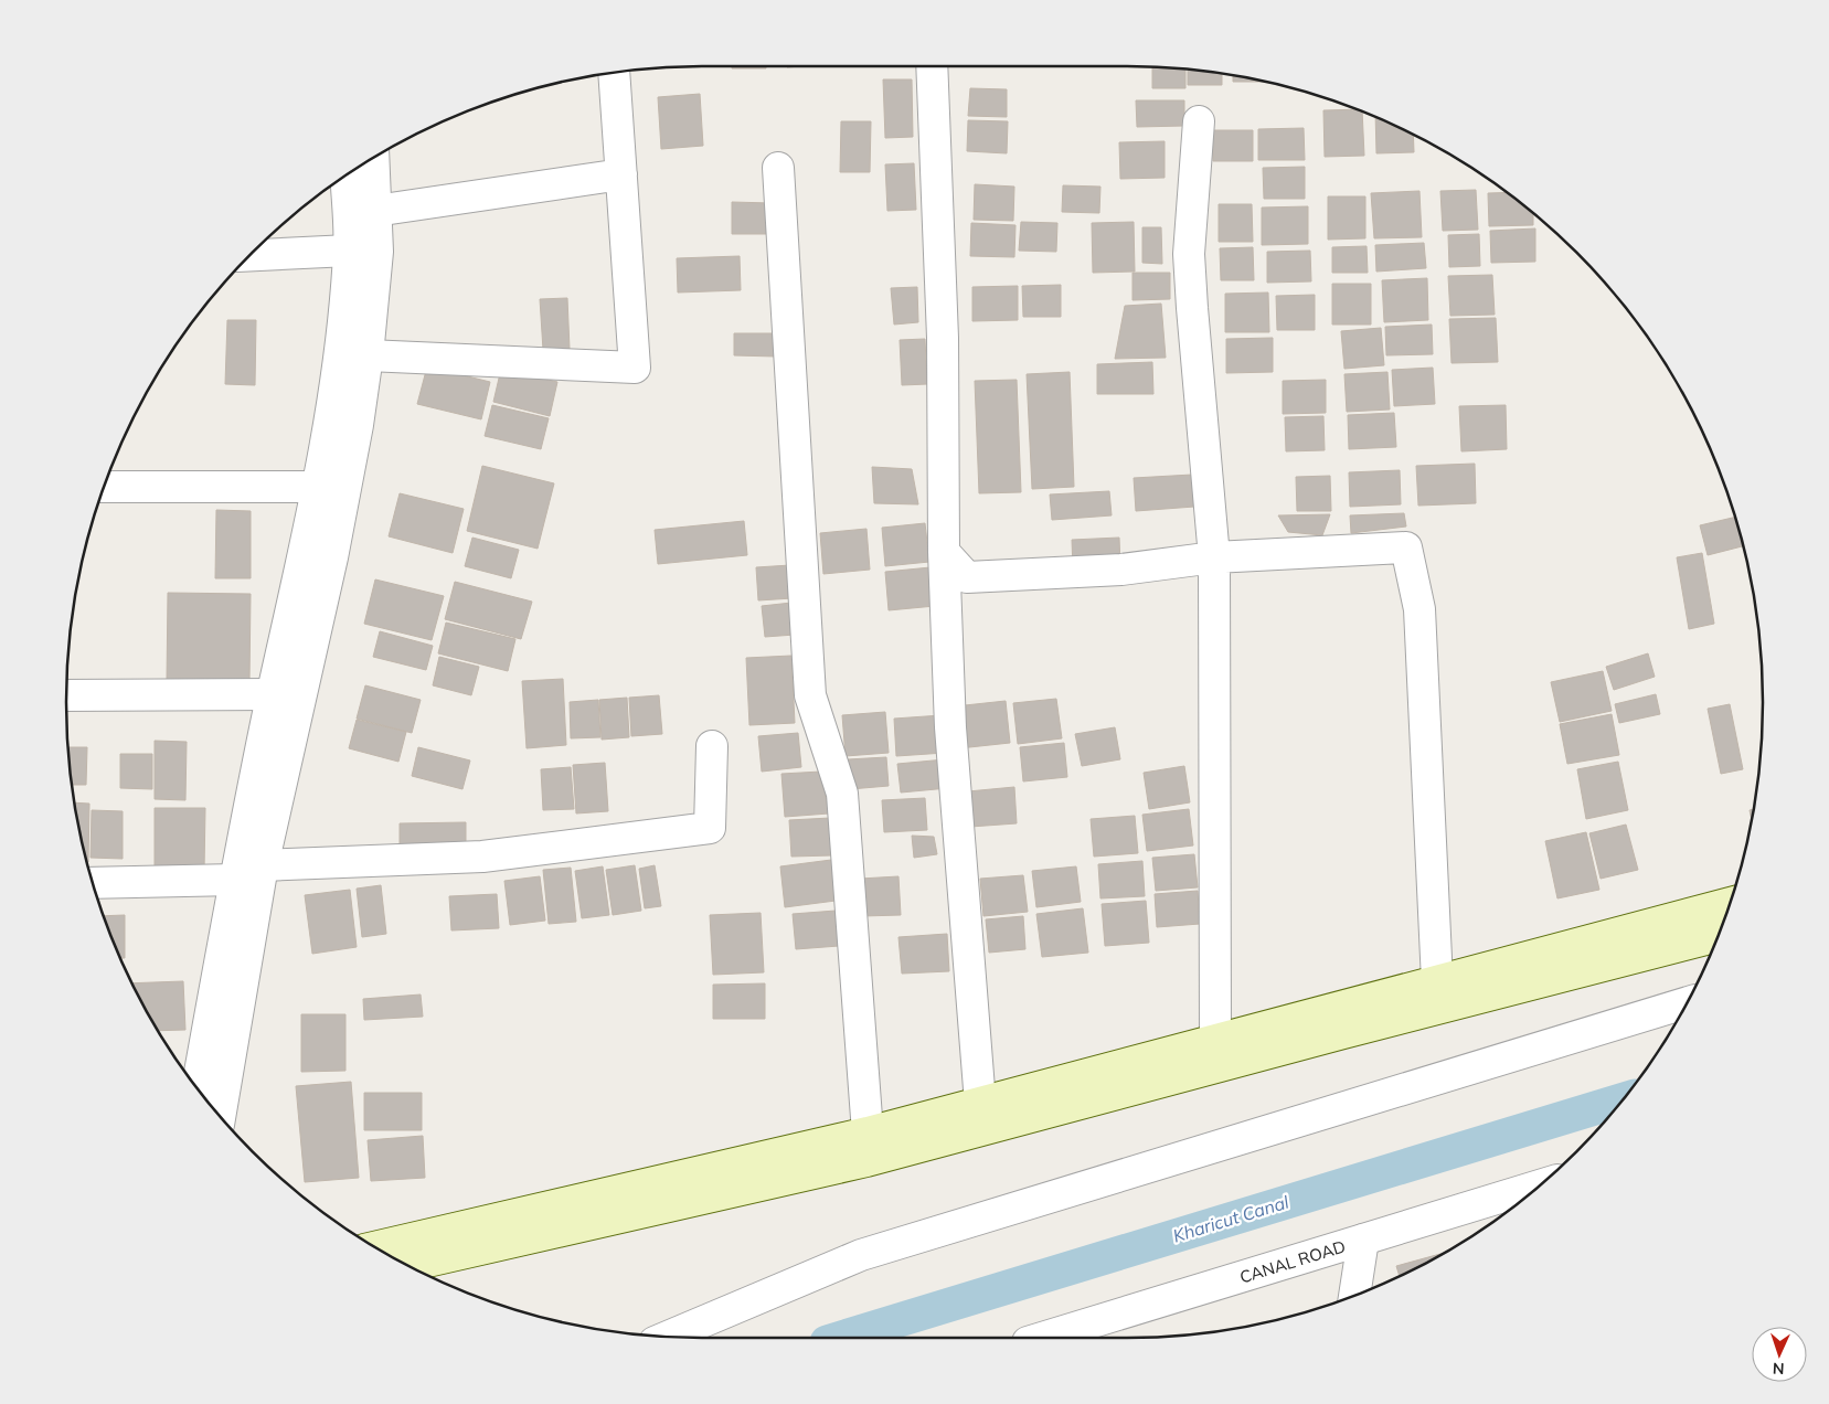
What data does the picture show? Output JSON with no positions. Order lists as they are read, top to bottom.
{
  "streets": {
    "street": ["CANAL ROAD"]
  },
  "water": ["Kharicut Canal"],
  "north": "bottom"
}
